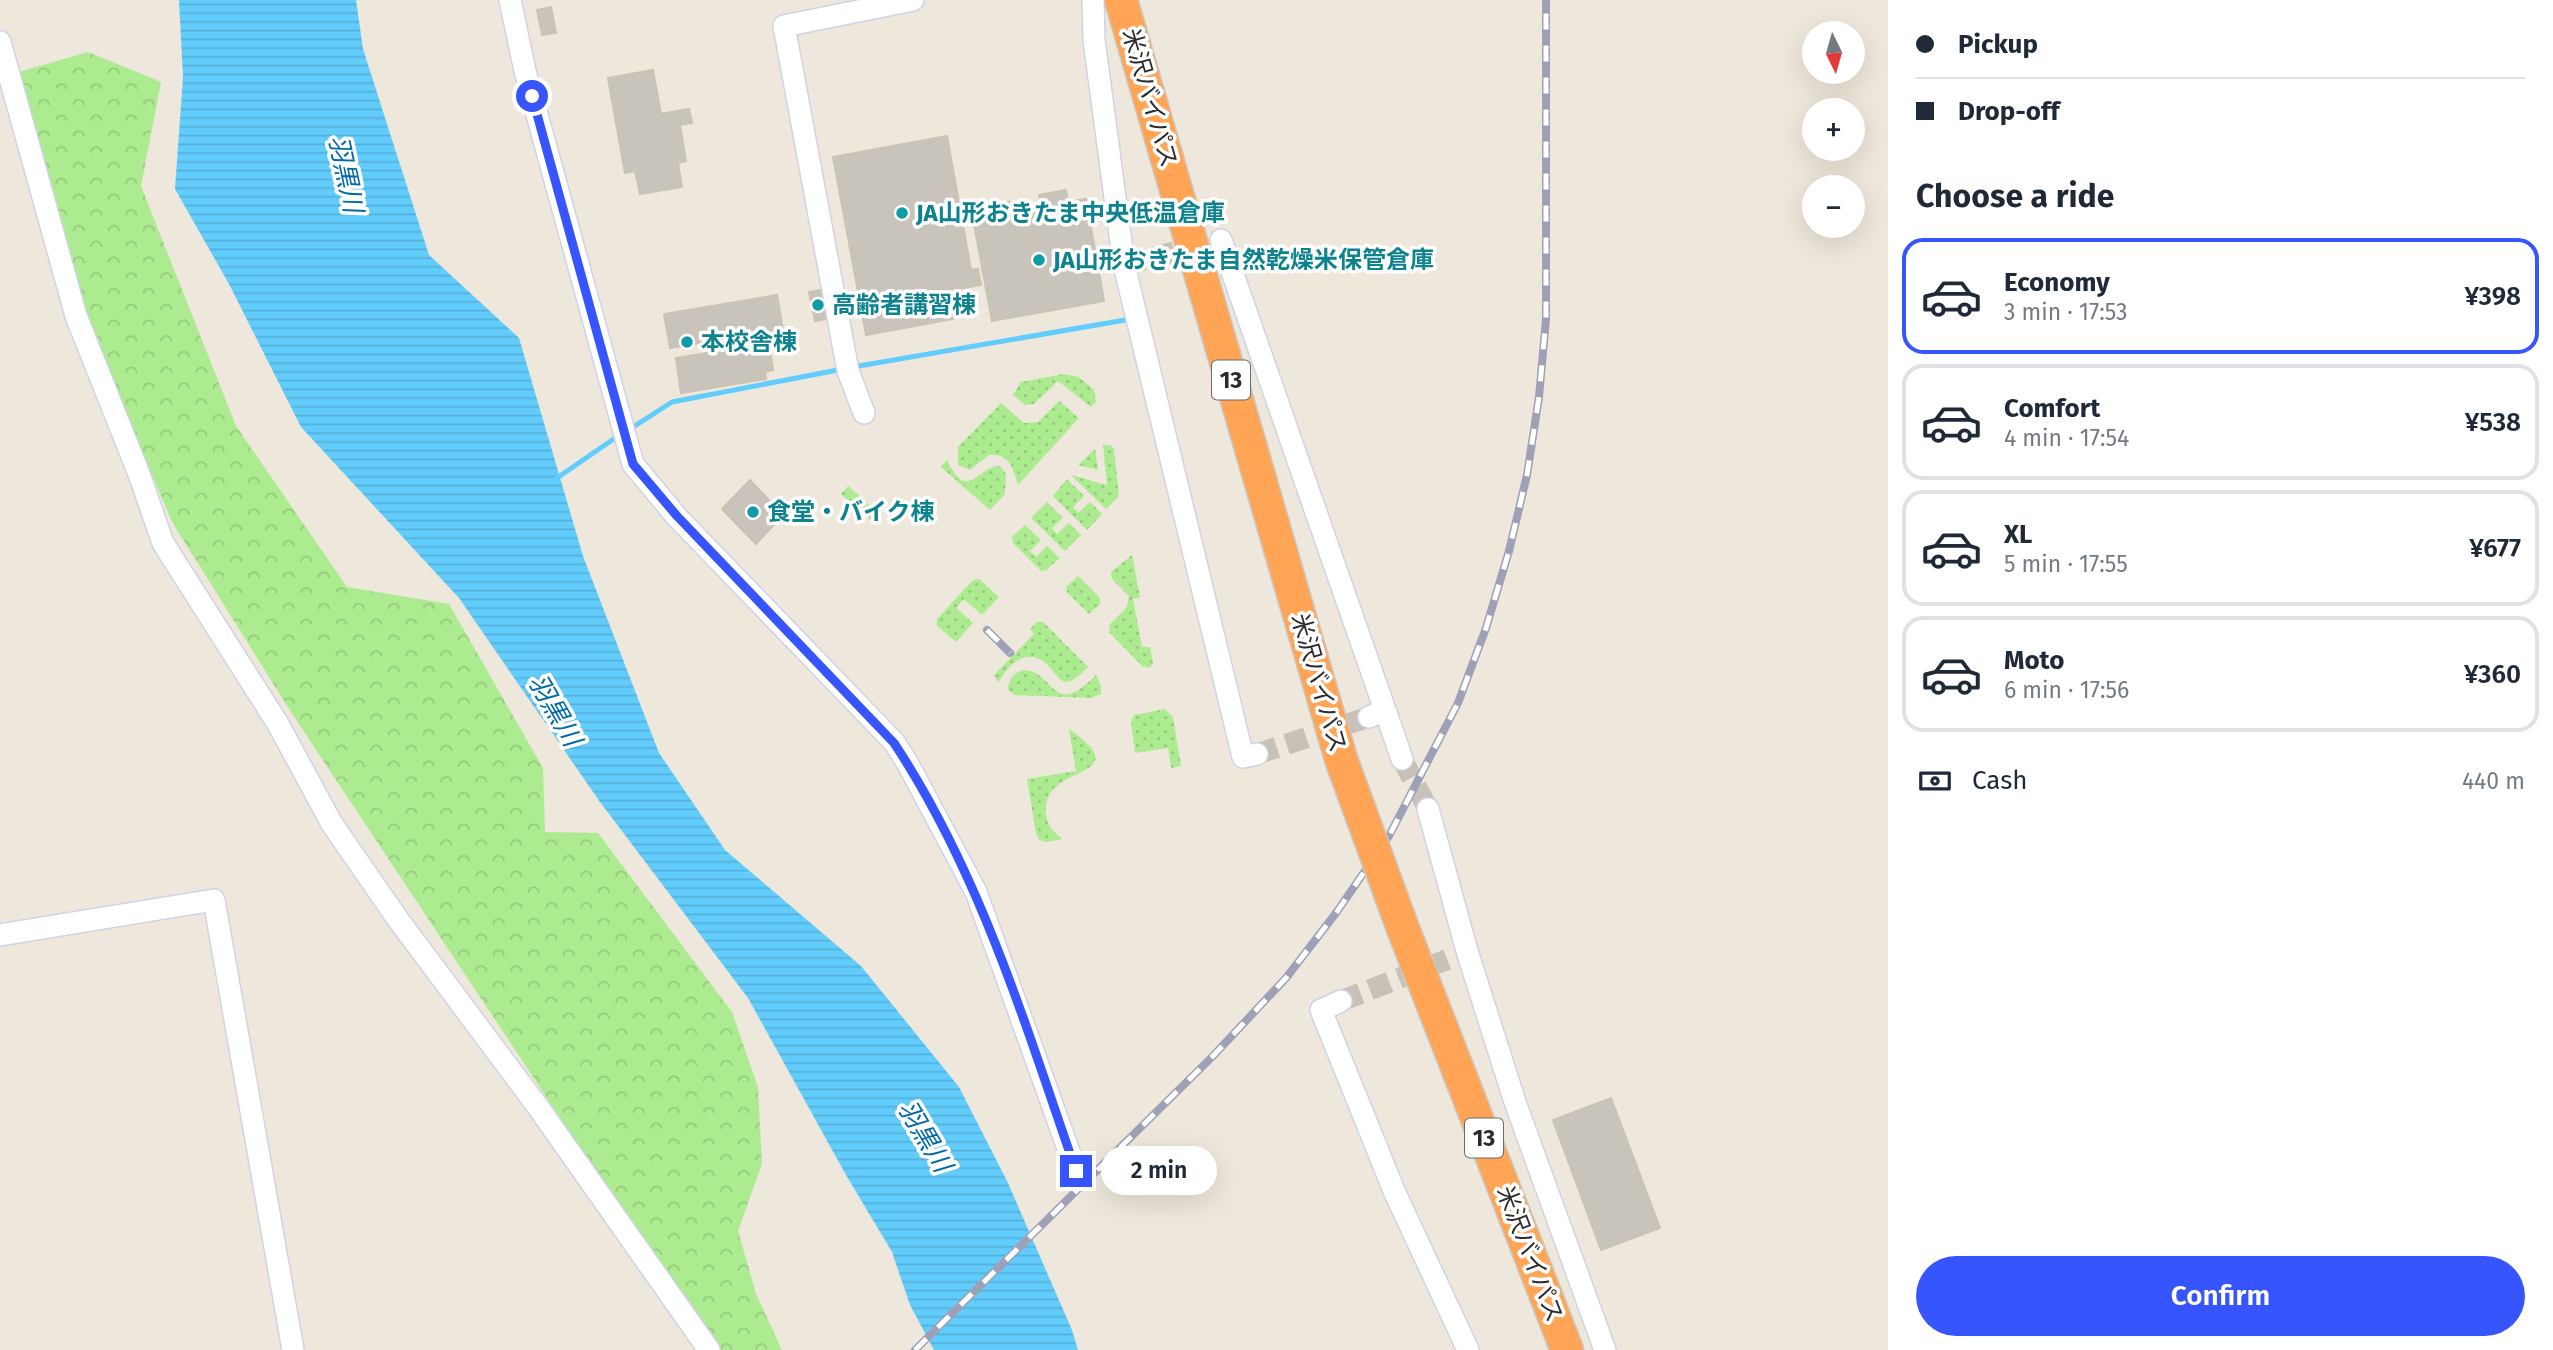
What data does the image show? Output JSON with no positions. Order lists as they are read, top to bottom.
{
  "streets": {
    "highway": ["米沢バイパス", "13"]
  },
  "water": ["羽黒川"],
  "places": [
    "JA山形おきたま中央低温倉庫",
    "JA山形おきたま自然乾燥米保管倉庫",
    "高齢者講習棟",
    "本校舎棟",
    "食堂・バイク棟"
  ],
  "north": "bottom",
  "page": {
    "banner": ["Pickup", "Drop-off"],
    "map_buttons": ["+", "−"],
    "heading": "Choose a ride",
    "list": [
      {
        "name": "Economy",
        "note": "3 min · 17:53",
        "value": "¥398"
      },
      {
        "name": "Comfort",
        "note": "4 min · 17:54",
        "value": "¥538"
      },
      {
        "name": "XL",
        "note": "5 min · 17:55",
        "value": "¥677"
      },
      {
        "name": "Moto",
        "note": "6 min · 17:56",
        "value": "¥360"
      }
    ],
    "pay": ["Cash", "440 m"],
    "bubble": "2 min",
    "buttons": "Confirm"
  }
}
